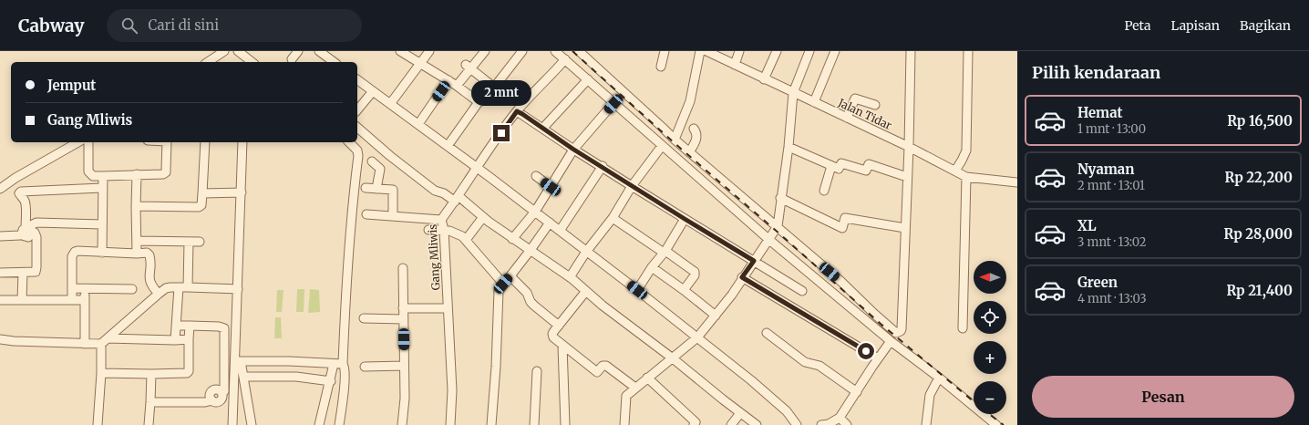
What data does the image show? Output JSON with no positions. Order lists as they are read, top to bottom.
{
  "streets": {
    "street": ["Jalan Tidar", "Gang Mliwis"]
  },
  "north": "left",
  "page": {
    "header": "Cabway",
    "search": "Cari di sini",
    "nav": ["Peta", "Lapisan", "Bagikan"],
    "heading": "Pilih kendaraan",
    "banner": ["Jemput", "Gang Mliwis"],
    "bubble": "2 mnt",
    "list": [
      {
        "name": "Hemat",
        "note": "1 mnt · 13:00",
        "value": "Rp 16,500"
      },
      {
        "name": "Nyaman",
        "note": "2 mnt · 13:01",
        "value": "Rp 22,200"
      },
      {
        "name": "XL",
        "note": "3 mnt · 13:02",
        "value": "Rp 28,000"
      },
      {
        "name": "Green",
        "note": "4 mnt · 13:03",
        "value": "Rp 21,400"
      }
    ],
    "map_buttons": ["+", "−"],
    "buttons": "Pesan"
  }
}
